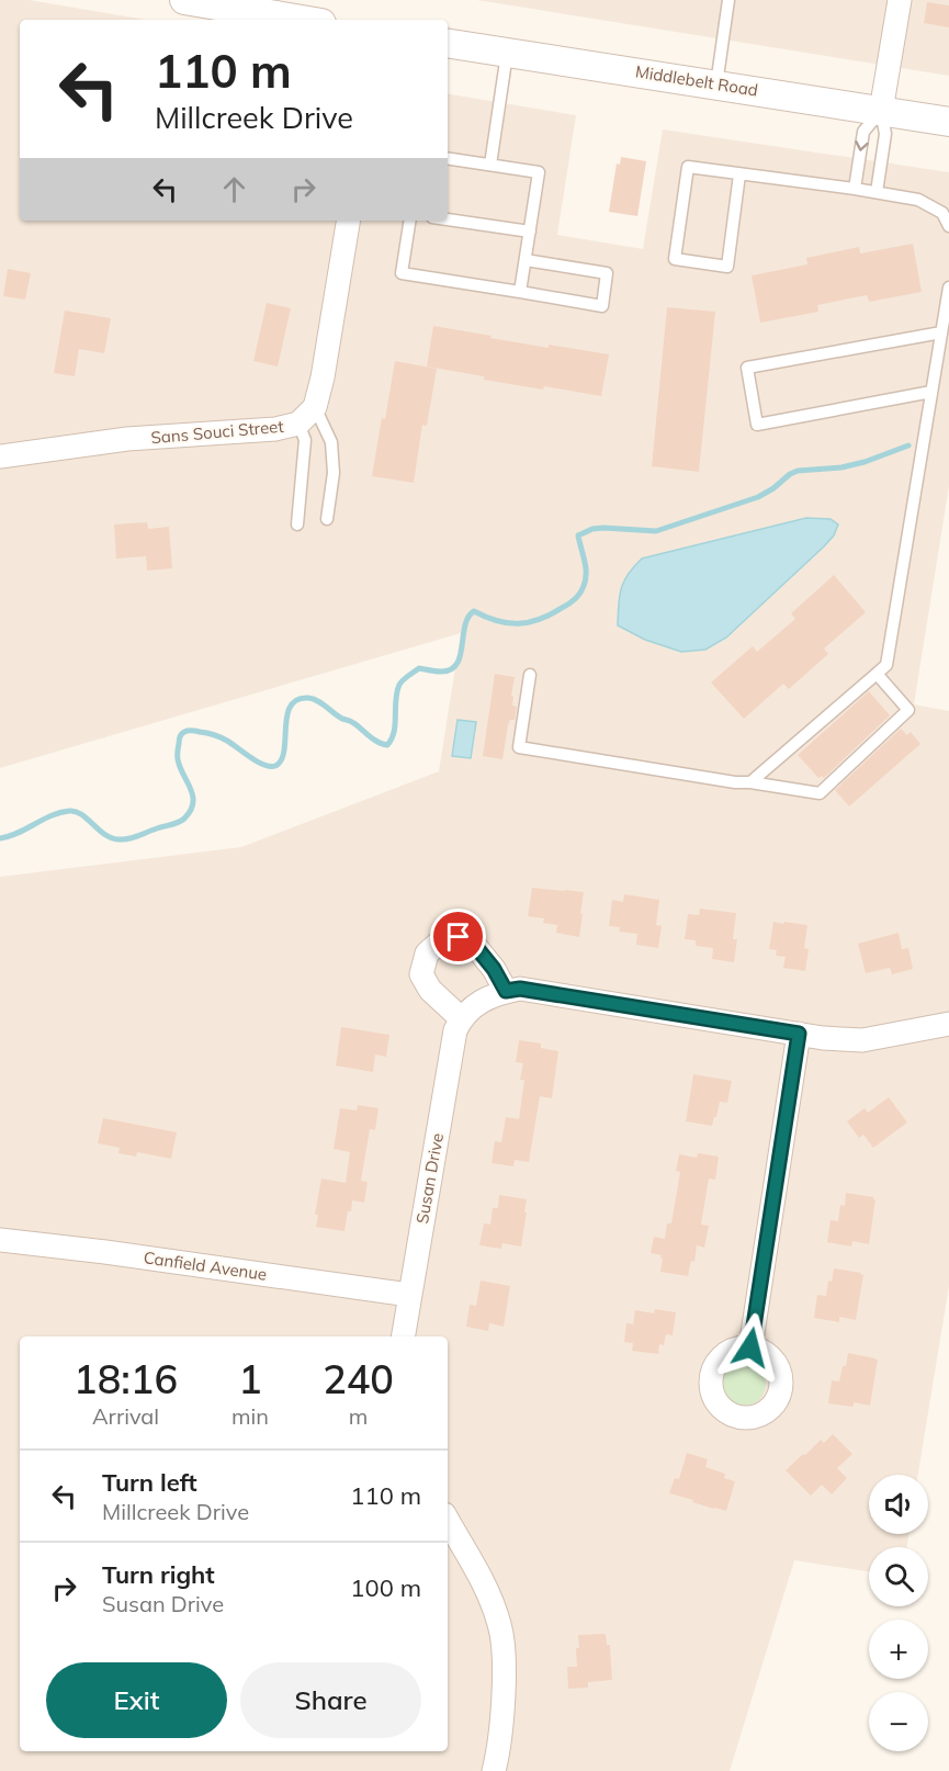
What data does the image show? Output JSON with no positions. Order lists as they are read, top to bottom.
{
  "streets": {
    "street": [
      "Middlebelt Road",
      "Sans Souci Street",
      "Susan Drive",
      "Canfield Avenue"
    ]
  },
  "crossings": [
    ["Susan Drive", "Canfield Avenue"]
  ],
  "page": {
    "turn": ["110 m", "Millcreek Drive"],
    "eta": [
      "18:16",
      "Arrival",
      "1",
      "min",
      "240",
      "m"
    ],
    "list": [
      {
        "name": "Turn left",
        "note": "Millcreek Drive",
        "value": "110 m"
      },
      {
        "name": "Turn right",
        "note": "Susan Drive",
        "value": "100 m"
      }
    ],
    "map_buttons": ["+", "−"],
    "buttons": ["Exit", "Share"]
  }
}
